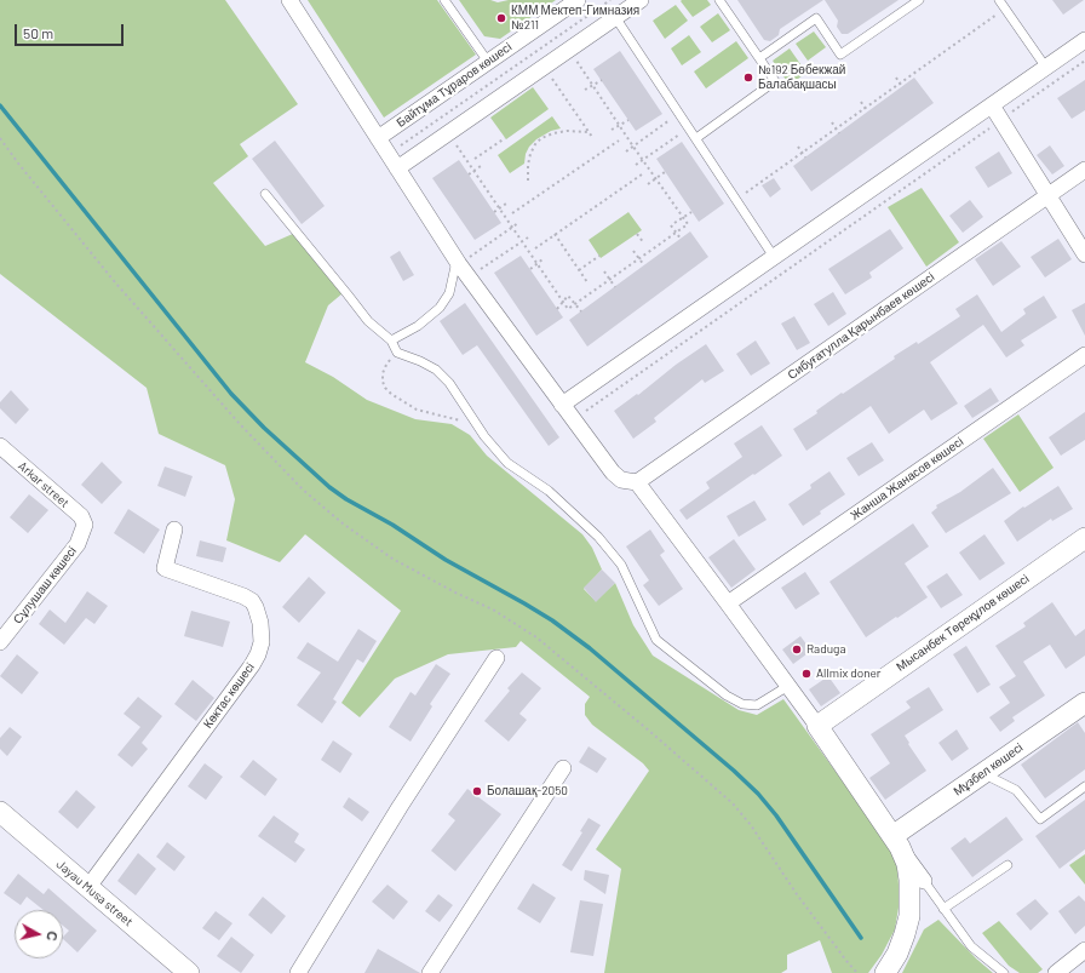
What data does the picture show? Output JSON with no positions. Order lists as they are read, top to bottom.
{
  "streets": {
    "street": [
      "Байтұма Тұраров көшесі",
      "Сибуғатулла Қарынбаев көшесі",
      "Жанша Жанасов көшесі",
      "Arkar street",
      "Сұлушаш көшесі",
      "Мысанбек Төреқұлов көшесі",
      "Көктас көшесі",
      "Мұзбел көшесі",
      "Jayau Musa street"
    ]
  },
  "crossings": [
    ["Arkar street", "Сұлушаш көшесі"],
    ["Көктас көшесі", "Jayau Musa street"]
  ],
  "places": [
    "КММ Мектеп-Гимназия №211",
    "№192 Бөбекжай Балабақшасы",
    "Raduga",
    "Allmix doner",
    "Болашақ-2050"
  ],
  "scale_bar": "50 m",
  "north": "right"
}
